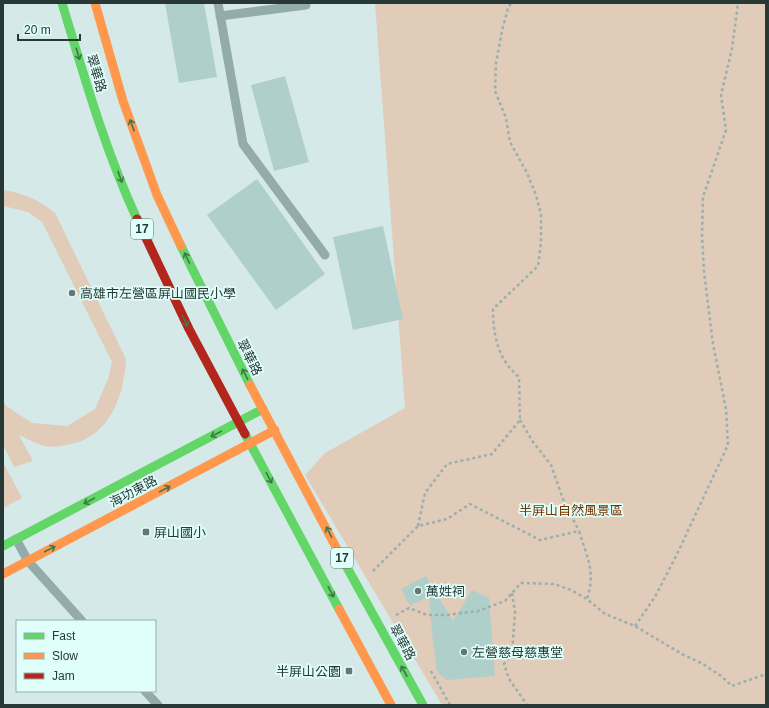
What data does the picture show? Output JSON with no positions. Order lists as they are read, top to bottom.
{
  "streets": {
    "main road": ["翠華路", "17", "海功東路"]
  },
  "crossings": [
    ["翠華路", "海功東路"]
  ],
  "parks": ["半屏山自然風景區"],
  "places": {
    "other": ["高雄市左營區屏山國民小學", "萬姓祠", "左營慈母慈惠堂"],
    "transit": ["屏山國小", "半屏山公園"]
  },
  "legend": ["Fast", "Slow", "Jam"],
  "scale_bar": "20 m"
}
